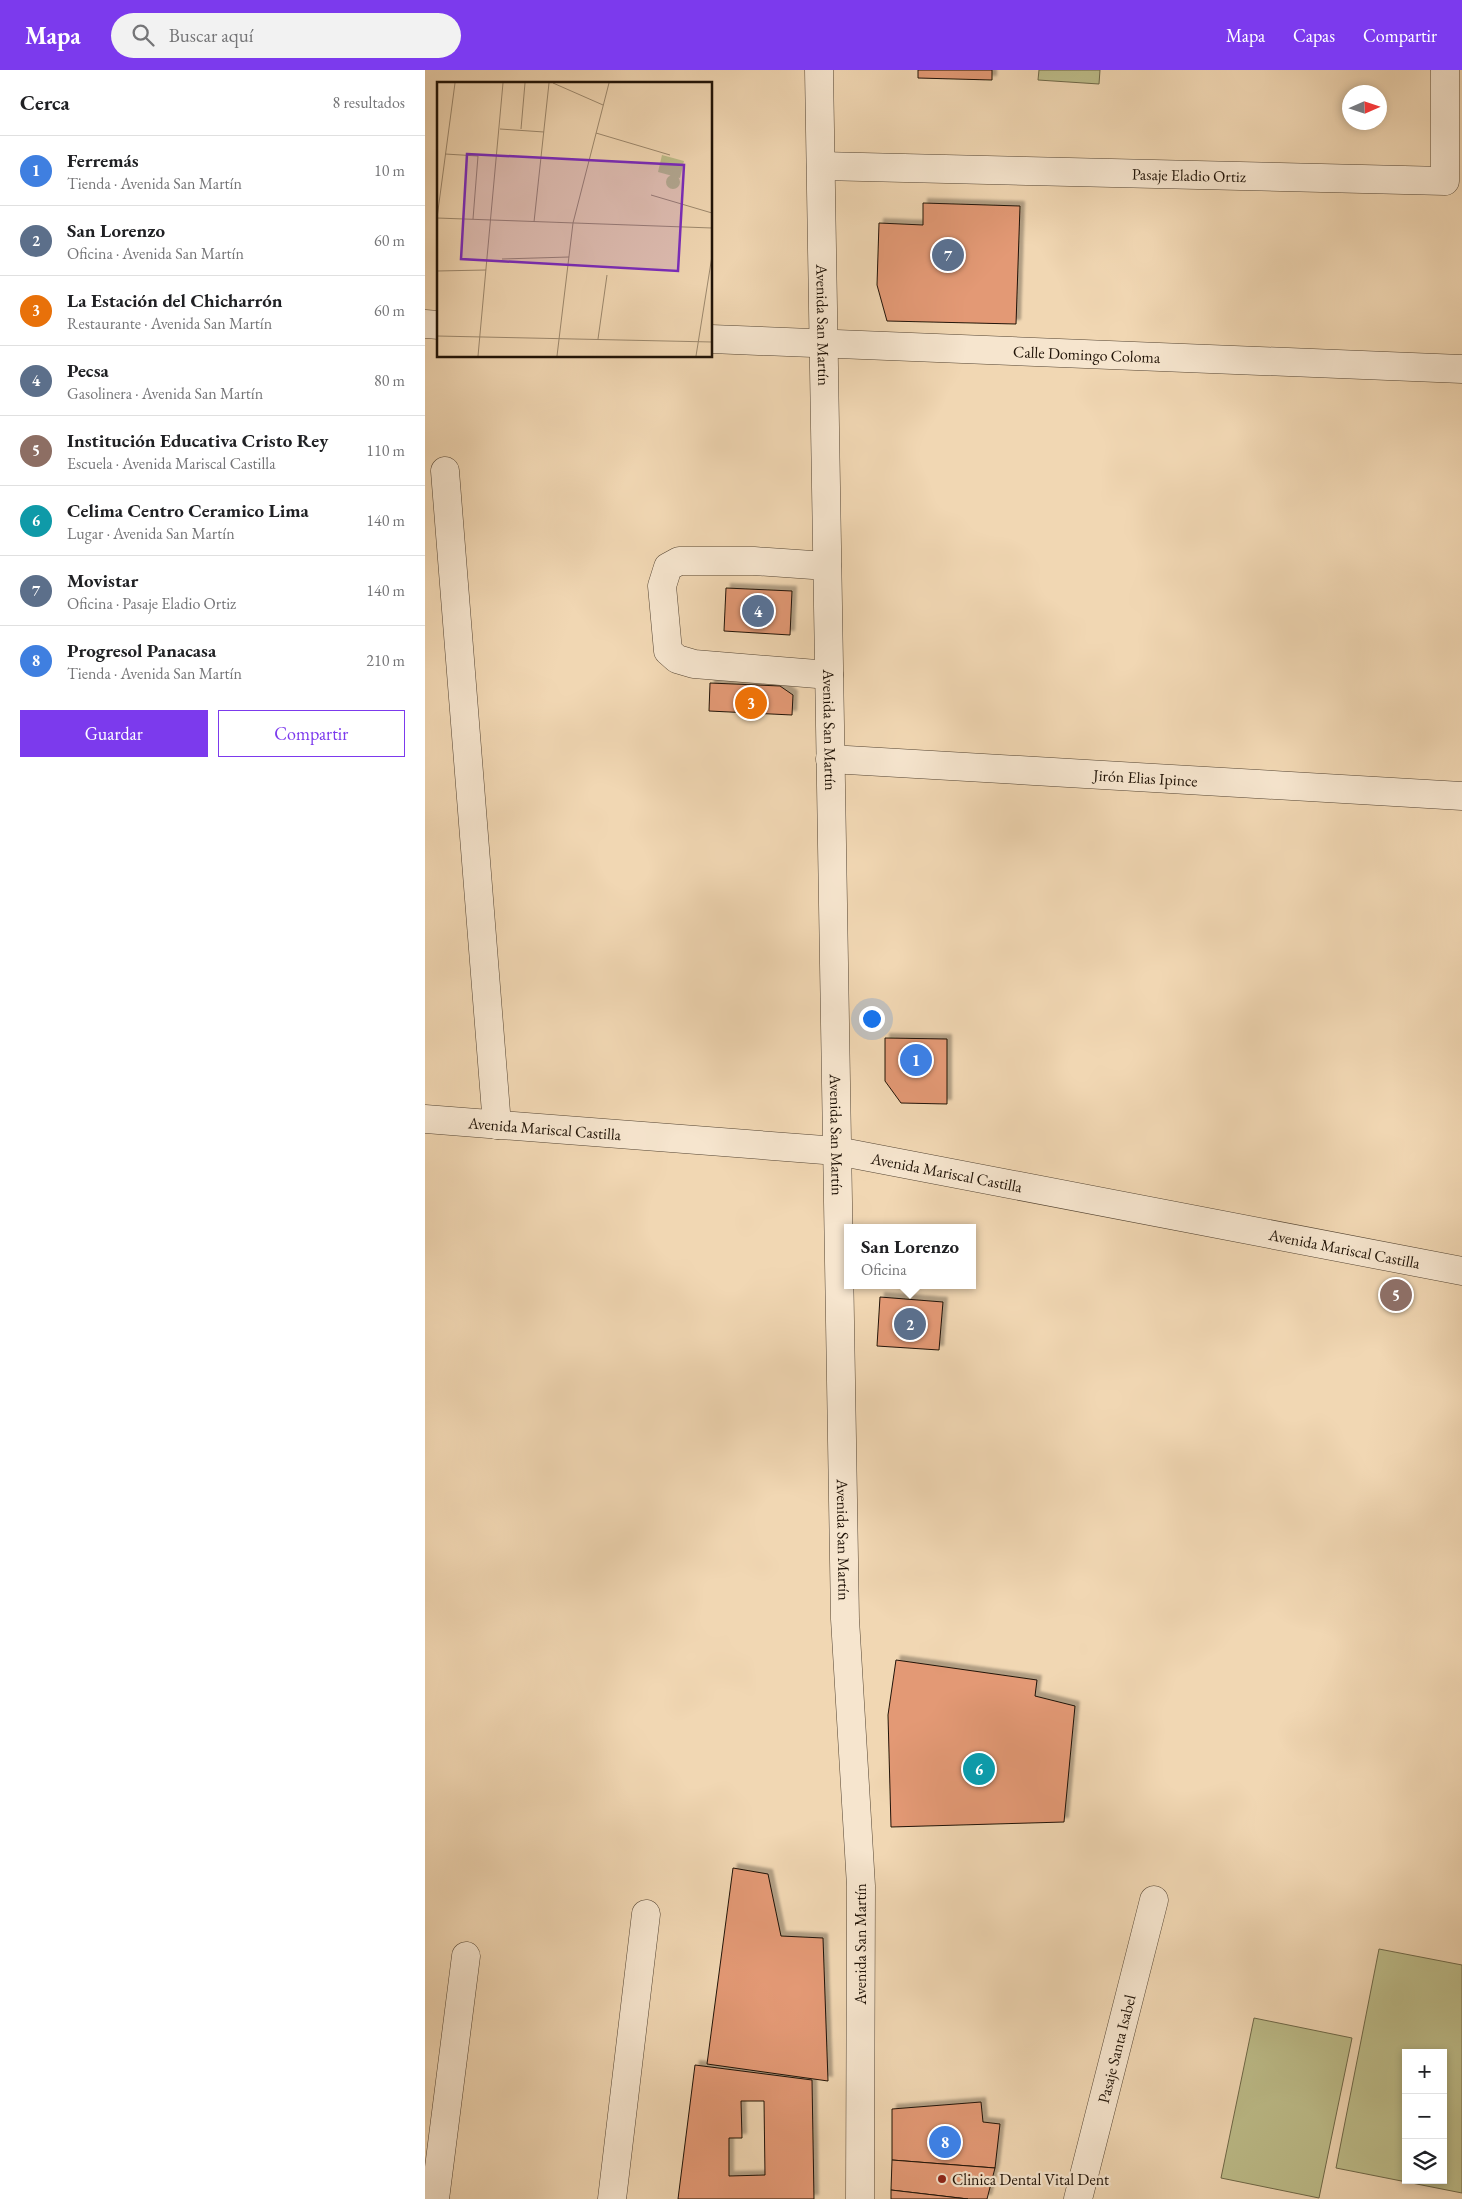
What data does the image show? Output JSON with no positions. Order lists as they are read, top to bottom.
{
  "streets": {
    "street": [
      "Pasaje Eladio Ortiz",
      "Avenida San Martín",
      "Calle Domingo Coloma",
      "Jirón Elias Ipince",
      "Avenida Mariscal Castilla",
      "Pasaje Santa Isabel"
    ]
  },
  "crossings": [
    ["Pasaje Eladio Ortiz", "Avenida San Martín"],
    ["Avenida San Martín", "Calle Domingo Coloma"],
    ["Avenida San Martín", "Jirón Elias Ipince"],
    ["Avenida San Martín", "Avenida Mariscal Castilla"]
  ],
  "places": ["Clinica Dental Vital Dent"],
  "north": "right",
  "page": {
    "header": "Mapa",
    "search": "Buscar aquí",
    "nav": ["Mapa", "Capas", "Compartir"],
    "heading": ["Cerca", "8 resultados"],
    "list": [
      {
        "mark": "1",
        "name": "Ferremás",
        "note": "Tienda · Avenida San Martín",
        "value": "10 m"
      },
      {
        "mark": "2",
        "name": "San Lorenzo",
        "note": "Oficina · Avenida San Martín",
        "value": "60 m"
      },
      {
        "mark": "3",
        "name": "La Estación del Chicharrón",
        "note": "Restaurante · Avenida San Martín",
        "value": "60 m"
      },
      {
        "mark": "4",
        "name": "Pecsa",
        "note": "Gasolinera · Avenida San Martín",
        "value": "80 m"
      },
      {
        "mark": "5",
        "name": "Institución Educativa Cristo Rey",
        "note": "Escuela · Avenida Mariscal Castilla",
        "value": "110 m"
      },
      {
        "mark": "6",
        "name": "Celima Centro Ceramico Lima",
        "note": "Lugar · Avenida San Martín",
        "value": "140 m"
      },
      {
        "mark": "7",
        "name": "Movistar",
        "note": "Oficina · Pasaje Eladio Ortiz",
        "value": "140 m"
      },
      {
        "mark": "8",
        "name": "Progresol Panacasa",
        "note": "Tienda · Avenida San Martín",
        "value": "210 m"
      }
    ],
    "pins": [
      "7",
      "4",
      "3",
      "1",
      "5",
      "2",
      "6",
      "8"
    ],
    "buttons": ["Guardar", "Compartir"],
    "popup": ["San Lorenzo", "Oficina"],
    "map_buttons": ["+", "−"]
  }
}
